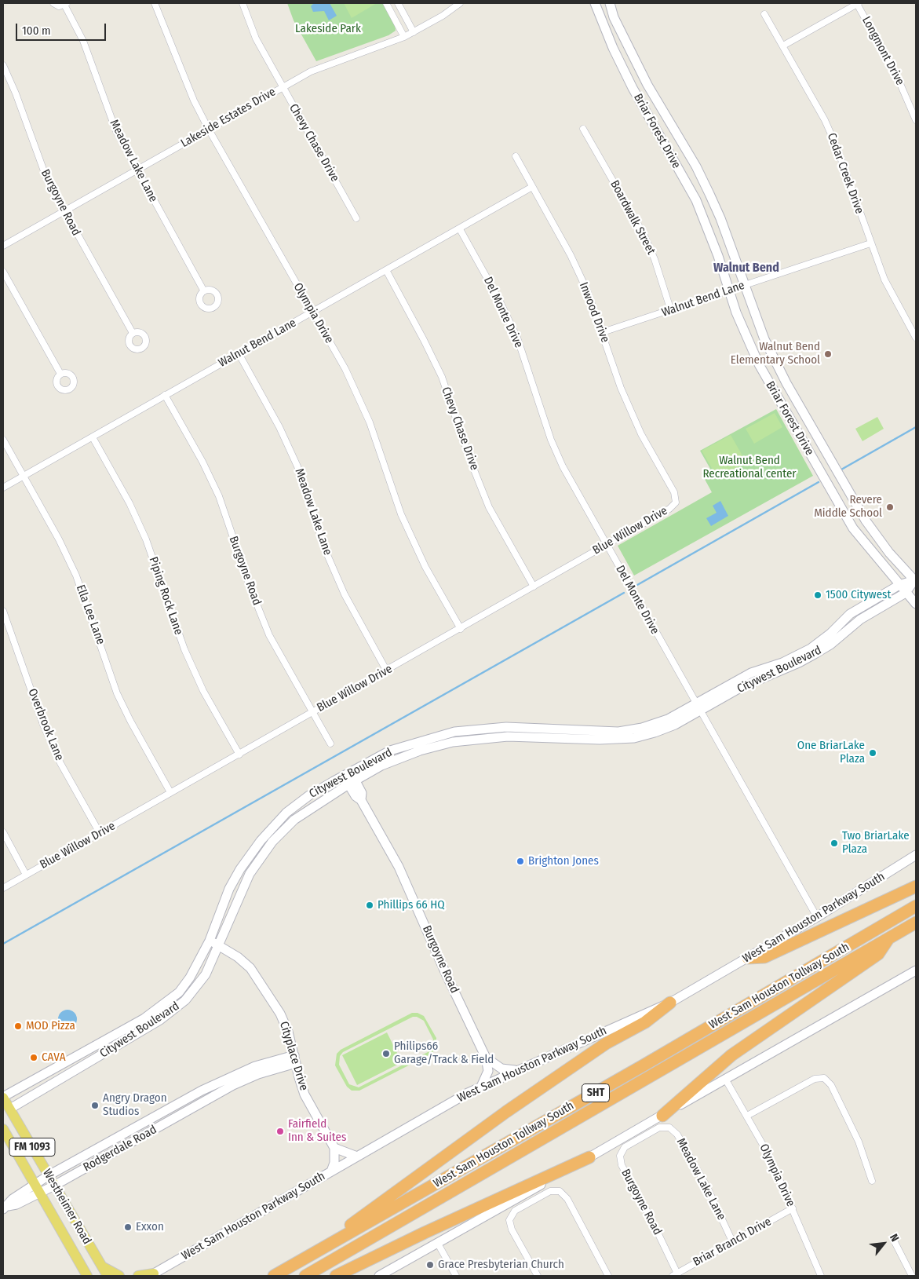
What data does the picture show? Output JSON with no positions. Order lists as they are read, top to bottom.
{
  "streets": {
    "highway": ["West Sam Houston Tollway South", "SHT"],
    "main road": ["FM 1093", "Westheimer Road"],
    "street": [
      "Longmont Drive",
      "Lakeside Estates Drive",
      "Briar Forest Drive",
      "Chevy Chase Drive",
      "Meadow Lake Lane",
      "Cedar Creek Drive",
      "Burgoyne Road",
      "Boardwalk Street",
      "Walnut Bend Lane",
      "Del Monte Drive",
      "Inwood Drive",
      "Olympia Drive",
      "Blue Willow Drive",
      "Piping Rock Lane",
      "Ella Lee Lane",
      "Citywest Boulevard",
      "Overbrook Lane",
      "West Sam Houston Parkway South",
      "Cityplace Drive",
      "Rodgerdale Road",
      "Briar Branch Drive"
    ]
  },
  "crossings": [
    ["Lakeside Estates Drive", "Chevy Chase Drive"],
    ["Lakeside Estates Drive", "Meadow Lake Lane"],
    ["Lakeside Estates Drive", "Burgoyne Road"],
    ["Lakeside Estates Drive", "Olympia Drive"],
    ["Briar Forest Drive", "Walnut Bend Lane"],
    ["Briar Forest Drive", "Citywest Boulevard"],
    ["Chevy Chase Drive", "Walnut Bend Lane"],
    ["Chevy Chase Drive", "Blue Willow Drive"],
    ["Meadow Lake Lane", "Burgoyne Road"],
    ["Meadow Lake Lane", "Walnut Bend Lane"],
    ["Meadow Lake Lane", "Blue Willow Drive"],
    ["Meadow Lake Lane", "Briar Branch Drive"],
    ["Cedar Creek Drive", "Walnut Bend Lane"],
    ["Burgoyne Road", "Walnut Bend Lane"],
    ["Burgoyne Road", "Blue Willow Drive"],
    ["Burgoyne Road", "Citywest Boulevard"],
    ["Burgoyne Road", "West Sam Houston Parkway South"],
    ["Burgoyne Road", "Briar Branch Drive"],
    ["Boardwalk Street", "Walnut Bend Lane"],
    ["Walnut Bend Lane", "Del Monte Drive"],
    ["Walnut Bend Lane", "Inwood Drive"],
    ["Walnut Bend Lane", "Olympia Drive"],
    ["Walnut Bend Lane", "Piping Rock Lane"],
    ["Walnut Bend Lane", "Ella Lee Lane"],
    ["Del Monte Drive", "Blue Willow Drive"],
    ["Del Monte Drive", "Citywest Boulevard"],
    ["Del Monte Drive", "West Sam Houston Parkway South"],
    ["Inwood Drive", "Blue Willow Drive"],
    ["Olympia Drive", "Blue Willow Drive"],
    ["Olympia Drive", "Briar Branch Drive"],
    ["Blue Willow Drive", "Piping Rock Lane"],
    ["Blue Willow Drive", "Ella Lee Lane"],
    ["Blue Willow Drive", "Overbrook Lane"],
    ["Citywest Boulevard", "Cityplace Drive"],
    ["Citywest Boulevard", "Westheimer Road"],
    ["Cityplace Drive", "Rodgerdale Road"],
    ["Rodgerdale Road", "Westheimer Road"]
  ],
  "districts": ["Walnut Bend"],
  "parks": ["Lakeside Park", "Walnut Bend Recreational center"],
  "places": [
    "Walnut Bend Elementary School",
    "Revere Middle School",
    "1500 Citywest",
    "One BriarLake Plaza",
    "Two BriarLake Plaza",
    "Brighton Jones",
    "Phillips 66 HQ",
    "MOD Pizza",
    "Philips66 Garage/Track & Field",
    "CAVA",
    "Angry Dragon Studios",
    "Fairfield Inn & Suites",
    "Exxon",
    "Grace Presbyterian Church"
  ],
  "scale_bar": "100 m",
  "north": "top right"
}
